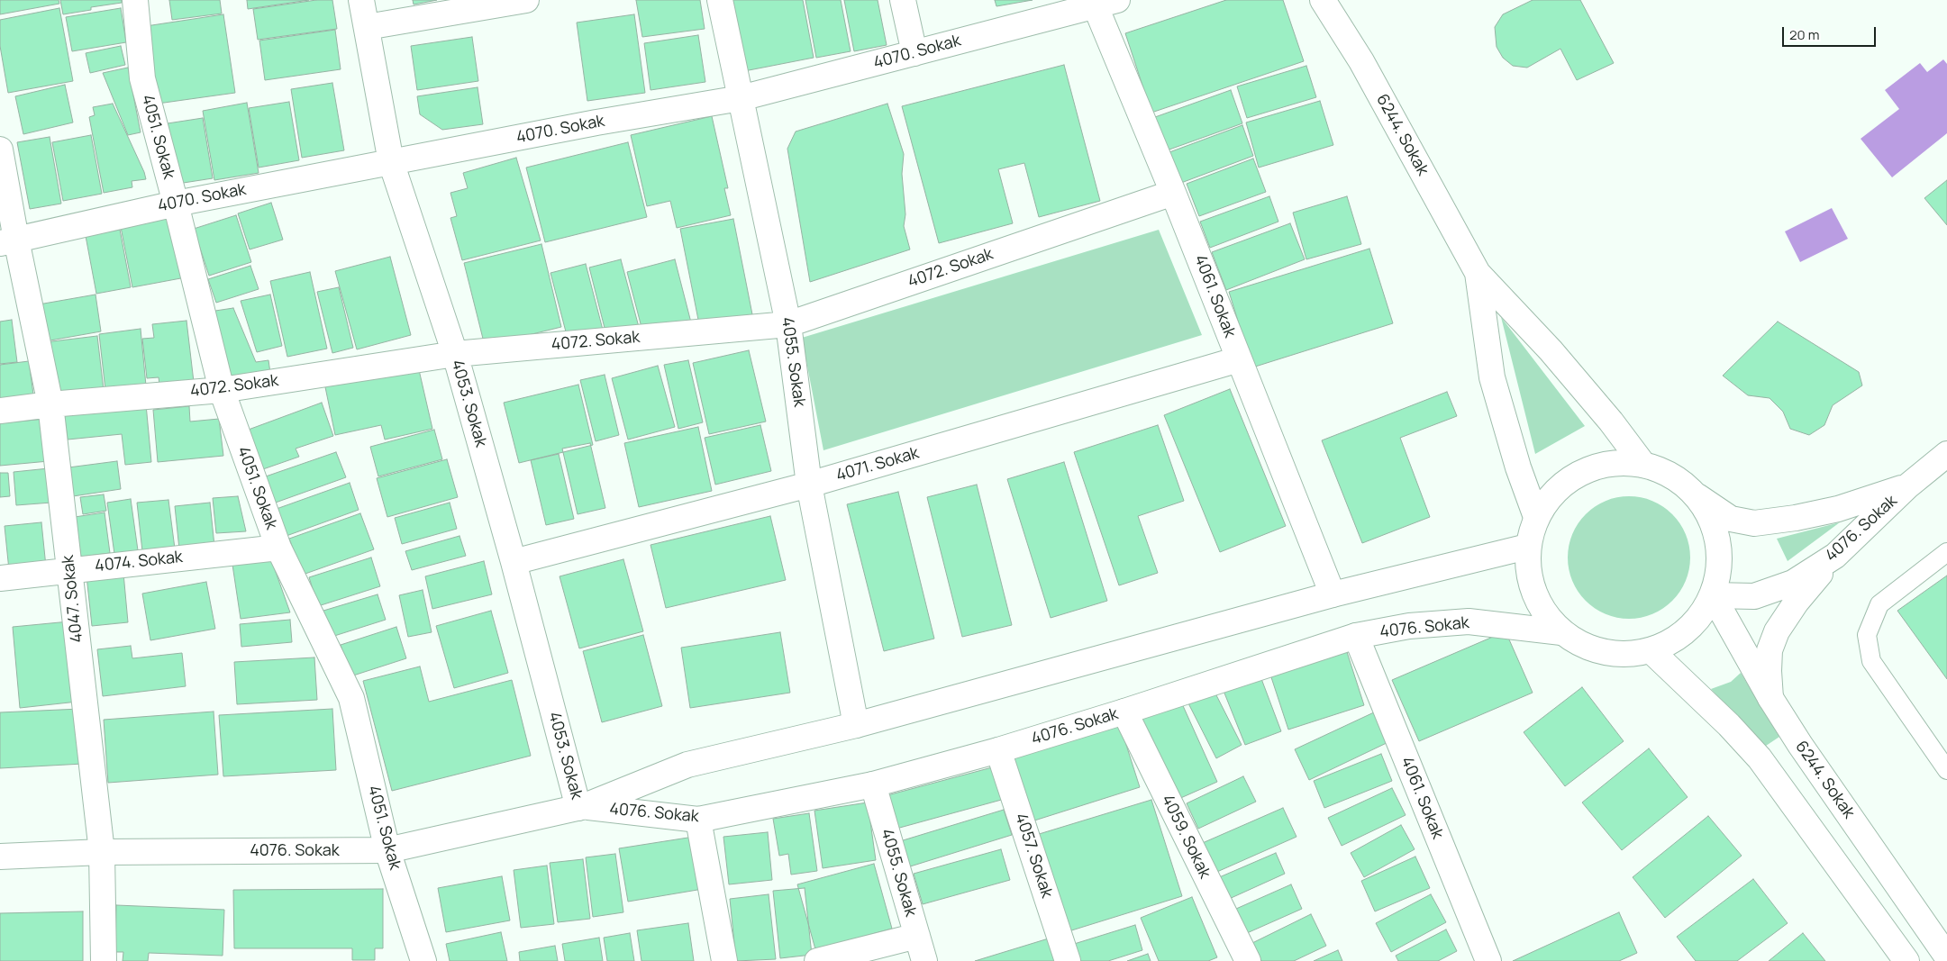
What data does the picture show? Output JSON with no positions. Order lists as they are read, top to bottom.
{
  "streets": {
    "street": [
      "4070. Sokak",
      "6244. Sokak",
      "4051. Sokak",
      "4072. Sokak",
      "4061. Sokak",
      "4055. Sokak",
      "4053. Sokak",
      "4071. Sokak",
      "4076. Sokak",
      "4074. Sokak",
      "4047. Sokak",
      "4059. Sokak",
      "4057. Sokak"
    ]
  },
  "crossings": [
    ["4070. Sokak", "4051. Sokak"],
    ["4070. Sokak", "4061. Sokak"],
    ["4070. Sokak", "4055. Sokak"],
    ["4070. Sokak", "4053. Sokak"],
    ["4070. Sokak", "4047. Sokak"],
    ["6244. Sokak", "4076. Sokak"],
    ["4051. Sokak", "4072. Sokak"],
    ["4051. Sokak", "4076. Sokak"],
    ["4051. Sokak", "4074. Sokak"],
    ["4072. Sokak", "4061. Sokak"],
    ["4072. Sokak", "4055. Sokak"],
    ["4072. Sokak", "4053. Sokak"],
    ["4072. Sokak", "4047. Sokak"],
    ["4061. Sokak", "4071. Sokak"],
    ["4061. Sokak", "4076. Sokak"],
    ["4055. Sokak", "4071. Sokak"],
    ["4055. Sokak", "4076. Sokak"],
    ["4053. Sokak", "4071. Sokak"],
    ["4053. Sokak", "4076. Sokak"],
    ["4076. Sokak", "4047. Sokak"],
    ["4076. Sokak", "4059. Sokak"],
    ["4076. Sokak", "4057. Sokak"],
    ["4074. Sokak", "4047. Sokak"]
  ],
  "scale_bar": "20 m"
}
